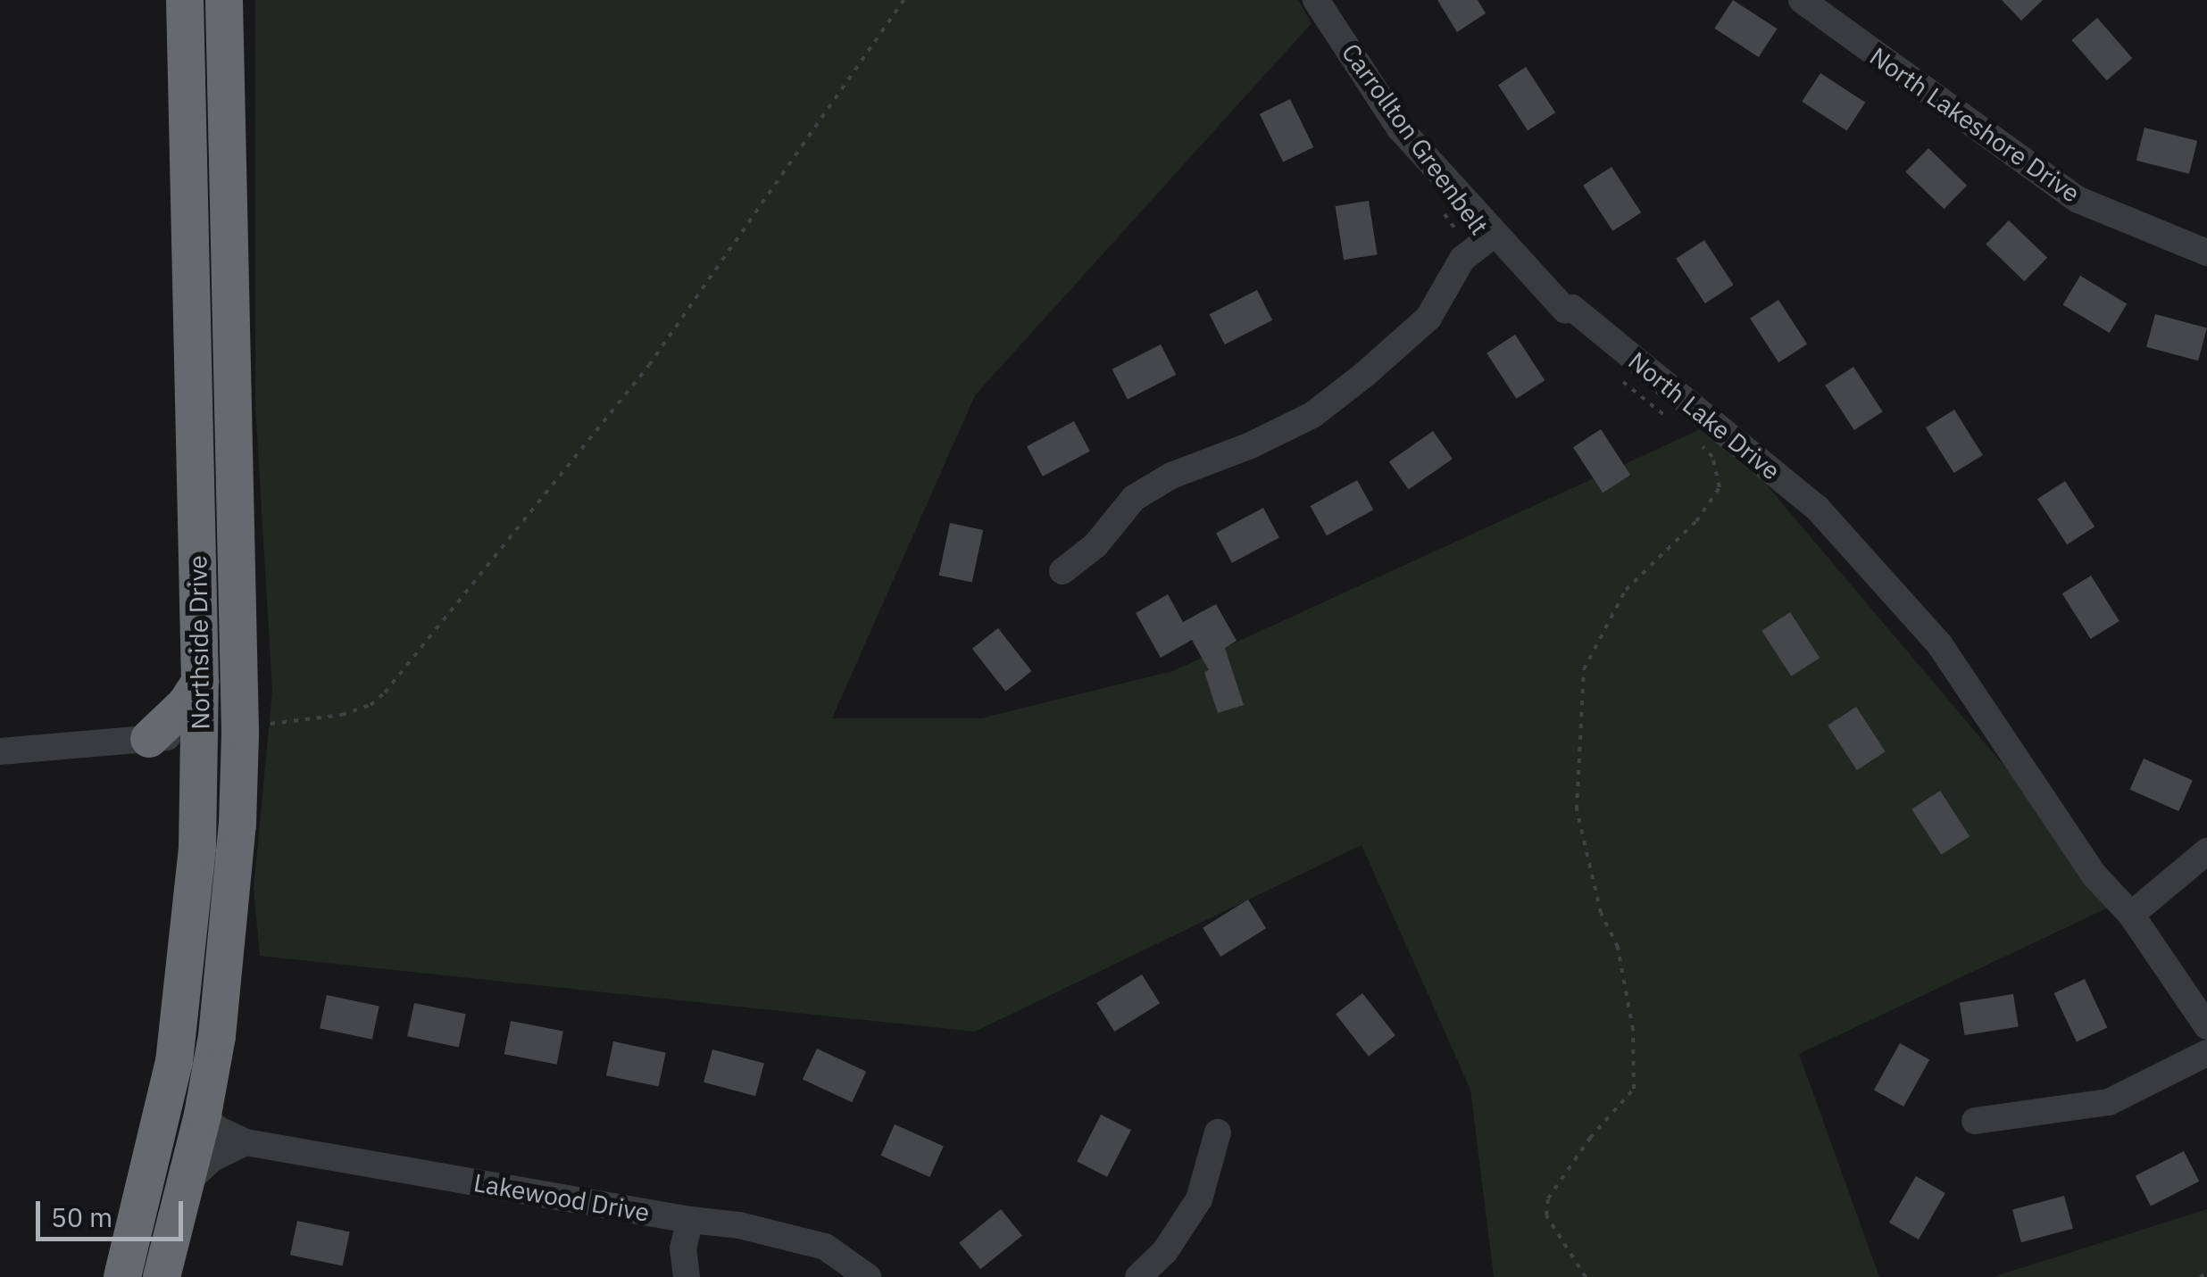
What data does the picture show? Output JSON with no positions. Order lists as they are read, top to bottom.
{
  "streets": {
    "highway": ["Northside Drive"],
    "street": ["North Lakeshore Drive", "North Lake Drive", "Lakewood Drive"],
    "path": ["Carrollton Greenbelt"]
  },
  "crossings": [
    ["Northside Drive", "Lakewood Drive"]
  ],
  "scale_bar": "50 m"
}
